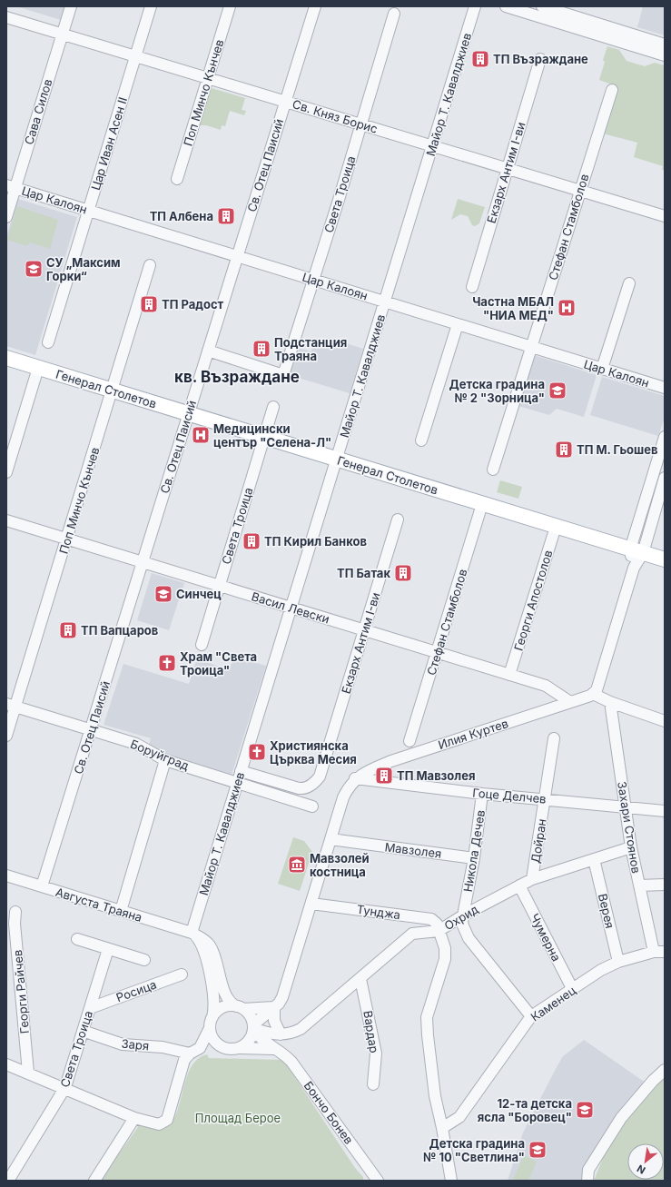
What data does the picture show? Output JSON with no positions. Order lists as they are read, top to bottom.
{
  "streets": {
    "main road": ["Генерал Столетов"],
    "street": [
      "Поп Минчо Кънчев",
      "Майор Т. Кавалджиев",
      "Сава Силов",
      "Св. Княз Борис",
      "Цар Иван Асен II",
      "Св. Отец Паисий",
      "Екзарх Антим I-ви",
      "Света Троица",
      "Цар Калоян",
      "Стефан Стамболов",
      "Георги Апостолов",
      "Васил Левски",
      "Илия Куртев",
      "Боруйград",
      "Гоце Делчев",
      "Захари Стоянов",
      "Дойран",
      "Мавзолея",
      "Никола Дечев",
      "Августа Траяна",
      "Верея",
      "Тунджа",
      "Охрид",
      "Чумерна",
      "Росица",
      "Георги Райчев",
      "Каменец",
      "Вардар",
      "Заря",
      "Бончо Бонев"
    ]
  },
  "crossings": [
    ["Поп Минчо Кънчев", "Св. Княз Борис"],
    ["Поп Минчо Кънчев", "Генерал Столетов"],
    ["Поп Минчо Кънчев", "Васил Левски"],
    ["Поп Минчо Кънчев", "Боруйград"],
    ["Майор Т. Кавалджиев", "Св. Княз Борис"],
    ["Майор Т. Кавалджиев", "Екзарх Антим I-ви"],
    ["Майор Т. Кавалджиев", "Цар Калоян"],
    ["Майор Т. Кавалджиев", "Генерал Столетов"],
    ["Майор Т. Кавалджиев", "Васил Левски"],
    ["Майор Т. Кавалджиев", "Боруйград"],
    ["Майор Т. Кавалджиев", "Августа Траяна"],
    ["Сава Силов", "Св. Княз Борис"],
    ["Сава Силов", "Цар Калоян"],
    ["Св. Княз Борис", "Цар Иван Асен II"],
    ["Св. Княз Борис", "Св. Отец Паисий"],
    ["Св. Княз Борис", "Екзарх Антим I-ви"],
    ["Св. Княз Борис", "Света Троица"],
    ["Св. Княз Борис", "Стефан Стамболов"],
    ["Цар Иван Асен II", "Цар Калоян"],
    ["Св. Отец Паисий", "Света Троица"],
    ["Св. Отец Паисий", "Цар Калоян"],
    ["Св. Отец Паисий", "Генерал Столетов"],
    ["Св. Отец Паисий", "Васил Левски"],
    ["Св. Отец Паисий", "Боруйград"],
    ["Св. Отец Паисий", "Августа Траяна"],
    ["Екзарх Антим I-ви", "Васил Левски"],
    ["Света Троица", "Цар Калоян"],
    ["Света Троица", "Генерал Столетов"],
    ["Света Троица", "Васил Левски"],
    ["Света Троица", "Росица"],
    ["Света Троица", "Заря"],
    ["Цар Калоян", "Стефан Стамболов"],
    ["Стефан Стамболов", "Генерал Столетов"],
    ["Стефан Стамболов", "Васил Левски"],
    ["Генерал Столетов", "Георги Апостолов"],
    ["Георги Апостолов", "Васил Левски"],
    ["Васил Левски", "Илия Куртев"],
    ["Илия Куртев", "Гоце Делчев"],
    ["Гоце Делчев", "Захари Стоянов"],
    ["Гоце Делчев", "Дойран"],
    ["Гоце Делчев", "Никола Дечев"],
    ["Захари Стоянов", "Охрид"],
    ["Захари Стоянов", "Каменец"],
    ["Дойран", "Охрид"],
    ["Мавзолея", "Никола Дечев"],
    ["Никола Дечев", "Охрид"],
    ["Никола Дечев", "Каменец"],
    ["Августа Траяна", "Заря"],
    ["Августа Траяна", "Бончо Бонев"],
    ["Верея", "Охрид"],
    ["Верея", "Каменец"],
    ["Тунджа", "Охрид"],
    ["Охрид", "Чумерна"],
    ["Охрид", "Вардар"],
    ["Чумерна", "Каменец"],
    ["Заря", "Бончо Бонев"]
  ],
  "districts": ["кв. Възраждане"],
  "parks": ["Площад Берое"],
  "places": {
    "building": [
      "ТП Възраждане",
      "ТП Албена",
      "ТП Радост",
      "Подстанция Траяна",
      "ТП М. Гьошев",
      "ТП Кирил Банков",
      "ТП Батак",
      "ТП Вапцаров",
      "ТП Мавзолея"
    ],
    "school or university": [
      "СУ „Максим Горки“",
      "Детска градина № 2 \"Зорница\"",
      "Синчец",
      "12-та детска ясла \"Боровец\"",
      "Детска градина № 10 \"Светлина\""
    ],
    "hospital": ["Частна МБАЛ \"НИА МЕД\"", "Медицински център \"Селена-Л\""],
    "church": ["Храм \"Света Троица\"", "Християнска Църква Месия"],
    "museum": ["Мавзолей костница"]
  },
  "north": "bottom left"
}
